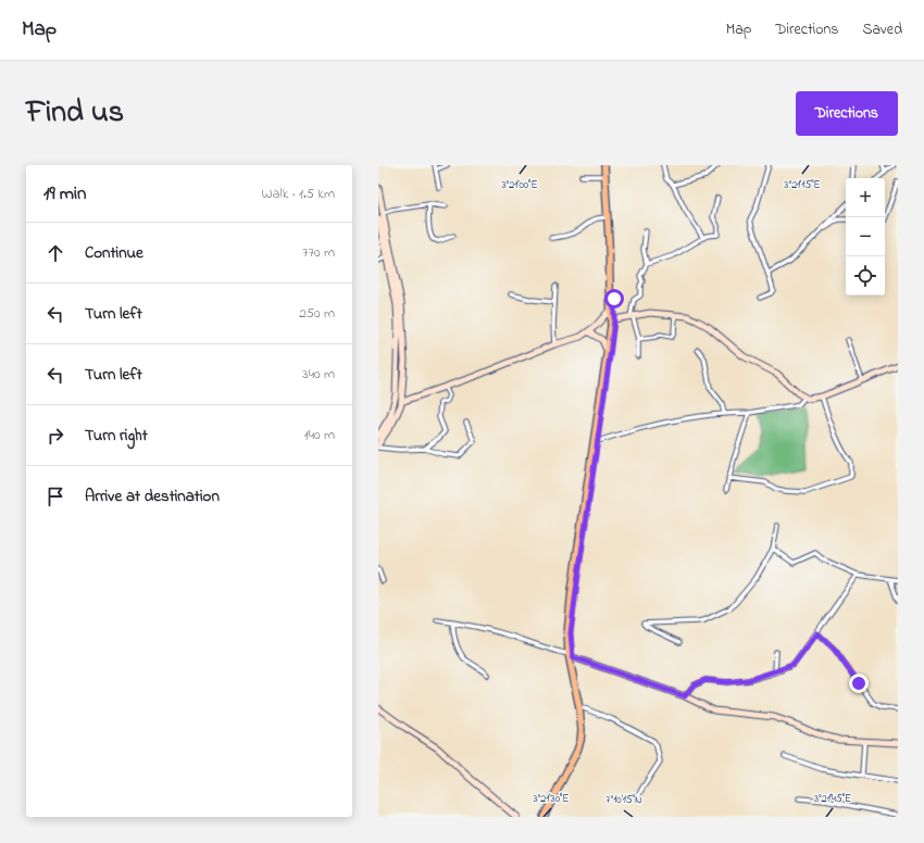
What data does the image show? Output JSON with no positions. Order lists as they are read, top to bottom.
{
  "page": {
    "header": "Map",
    "nav": ["Map", "Directions", "Saved"],
    "title": "Find us",
    "buttons": "Directions",
    "heading": ["19 min", "Walk · 1.5 km"],
    "map_buttons": ["+", "−"],
    "list": [
      ["Continue", "770 m"],
      ["Turn left", "250 m"],
      ["Turn left", "340 m"],
      ["Turn right", "140 m"],
      "Arrive at destination"
    ]
  },
  "coordinates": [
    "3°21'00\"E",
    "3°21'15\"E",
    "3°21'30\"E",
    "3°21'45\"E",
    "7°10'15\"N"
  ]
}
